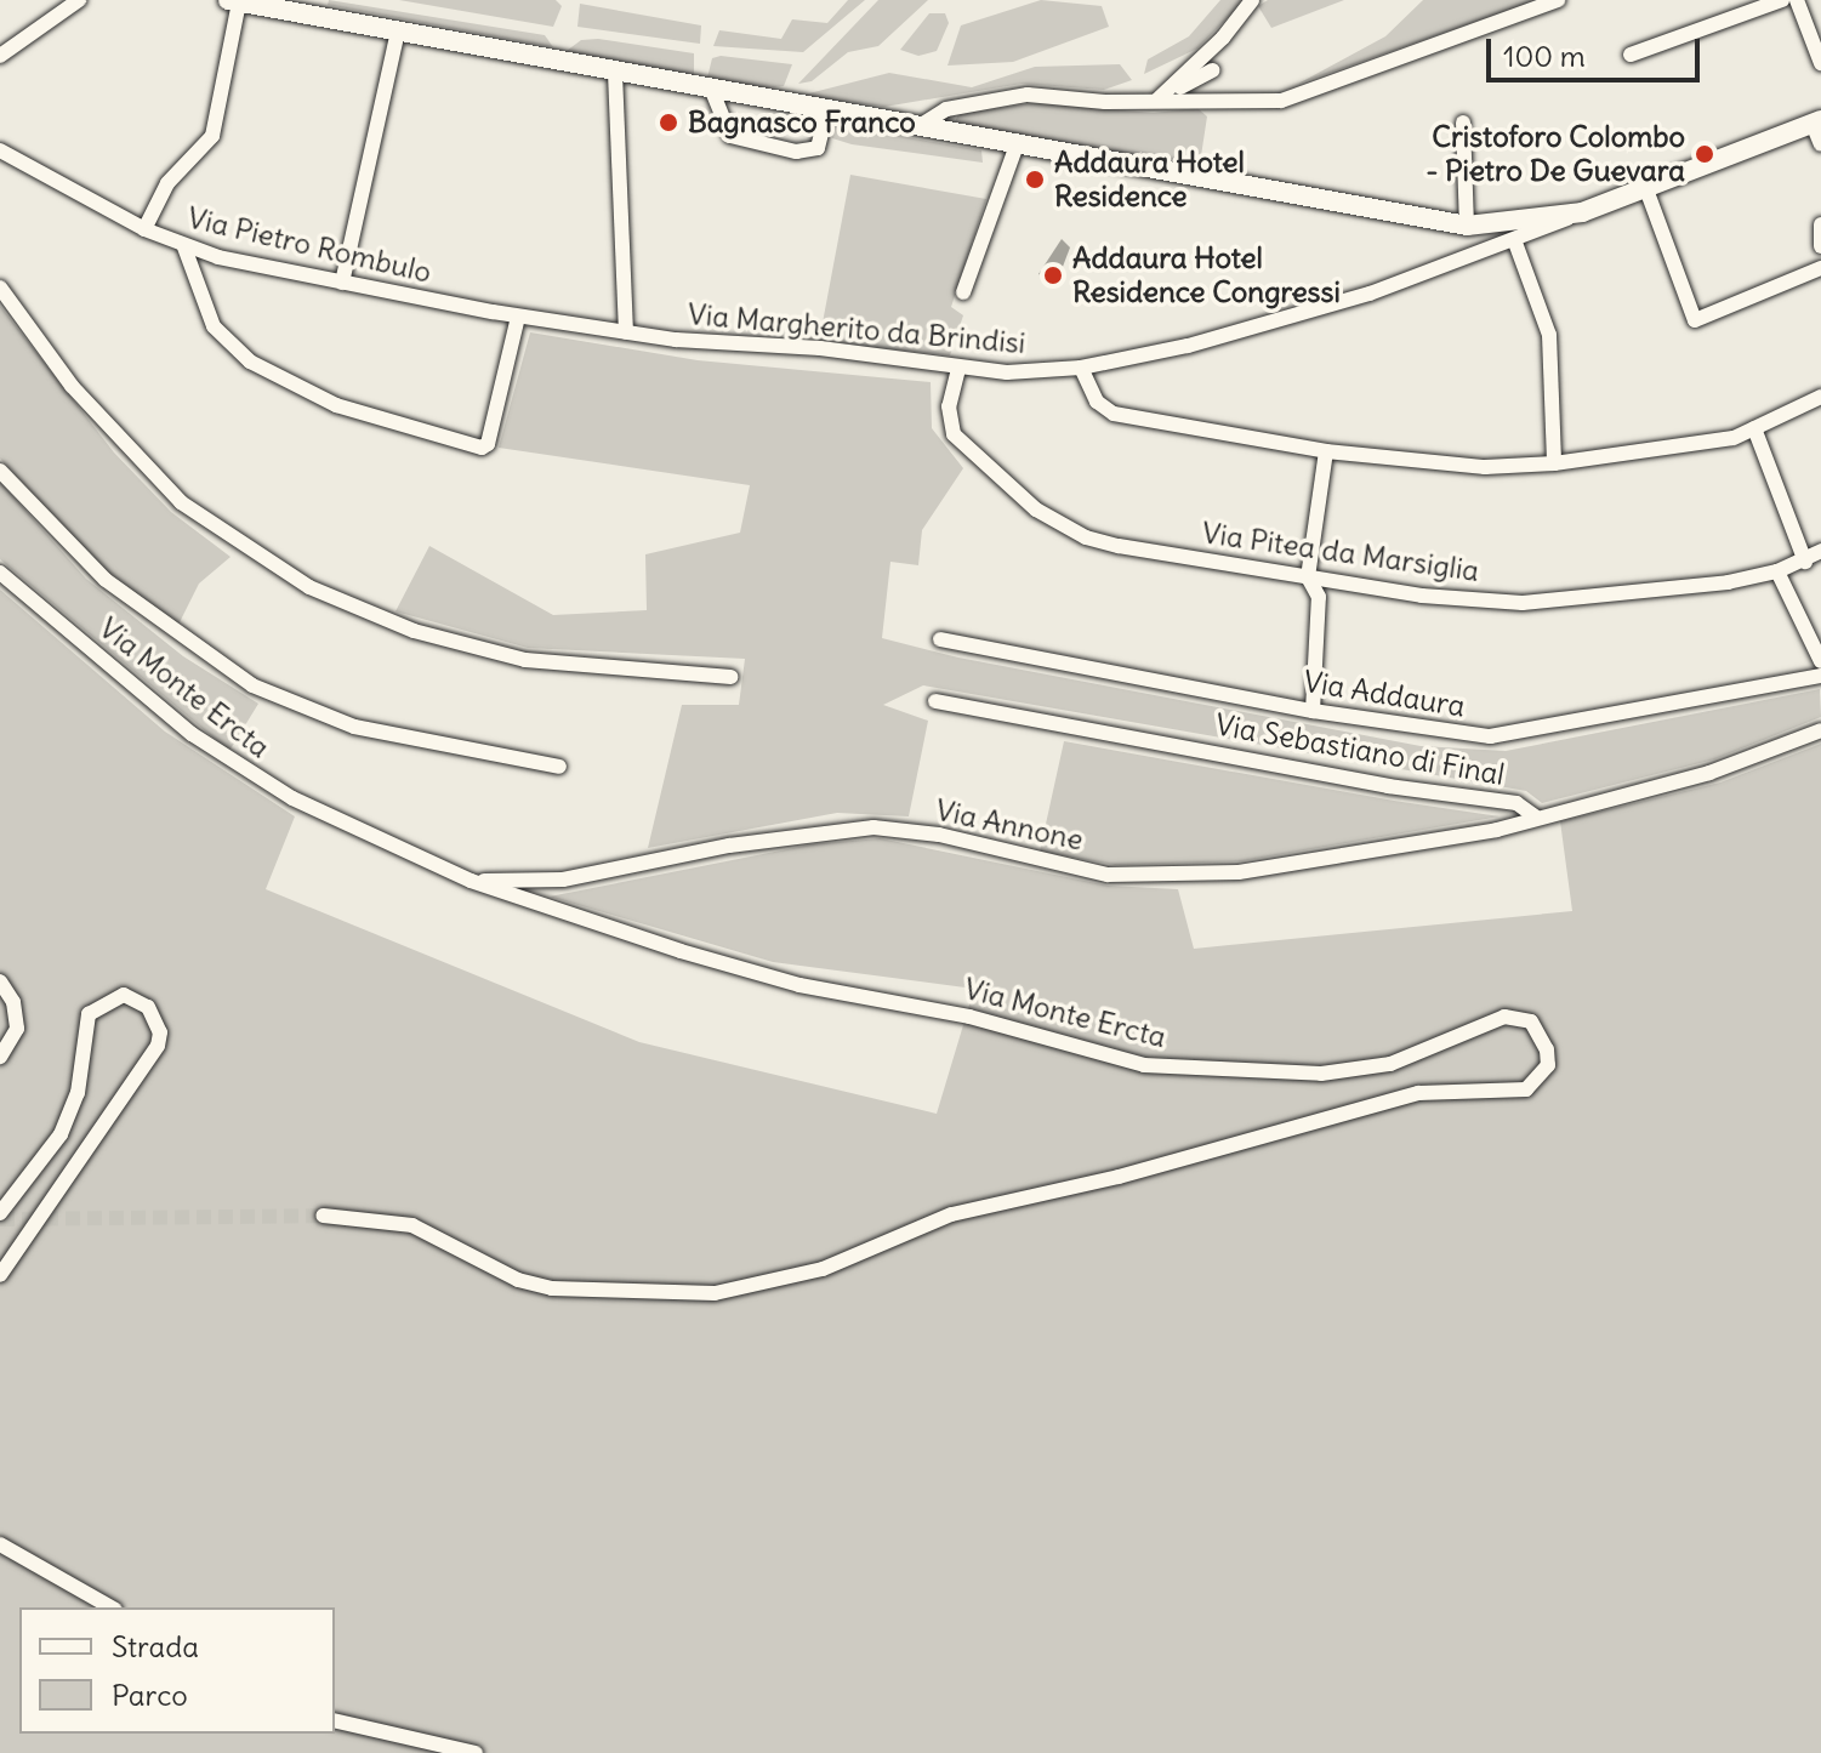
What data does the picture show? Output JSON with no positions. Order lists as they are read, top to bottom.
{
  "streets": {
    "street": [
      "Via Pietro Rombulo",
      "Via Margherito da Brindisi",
      "Via Pitea da Marsiglia",
      "Via Monte Ercta",
      "Via Addaura",
      "Via Sebastiano di Final",
      "Via Annone"
    ]
  },
  "crossings": [
    ["Via Pietro Rombulo", "Via Margherito da Brindisi"],
    ["Via Margherito da Brindisi", "Via Pitea da Marsiglia"],
    ["Via Monte Ercta", "Via Annone"],
    ["Via Sebastiano di Final", "Via Annone"]
  ],
  "places": [
    "Bagnasco Franco",
    "Cristoforo Colombo - Pietro De Guevara",
    "Addaura Hotel Residence",
    "Addaura Hotel Residence Congressi"
  ],
  "legend": ["Strada", "Parco"],
  "scale_bar": "100 m"
}
